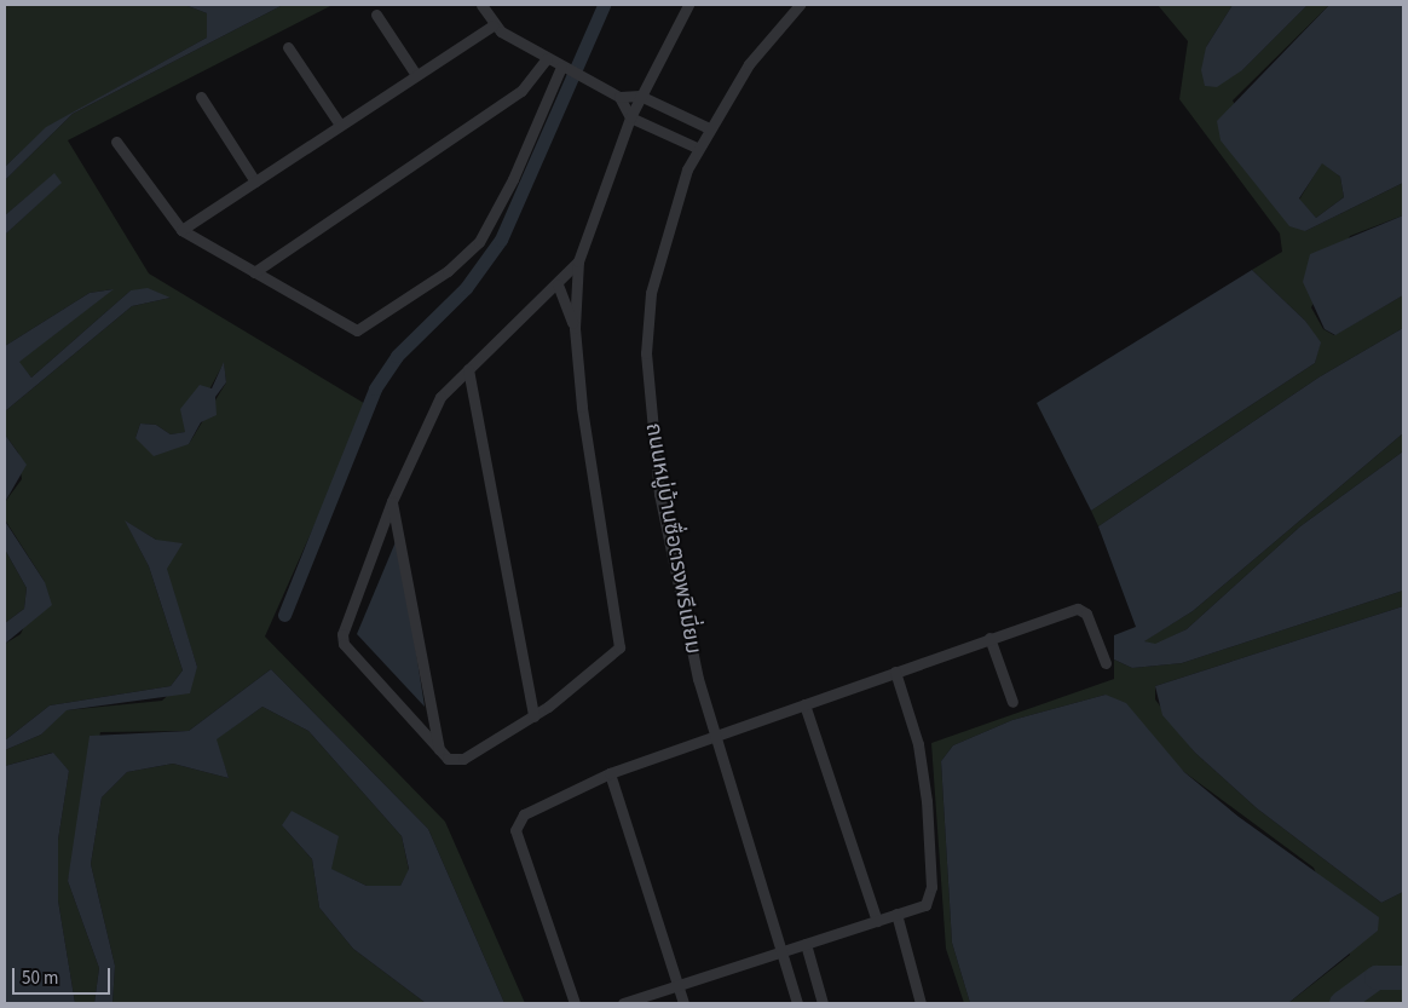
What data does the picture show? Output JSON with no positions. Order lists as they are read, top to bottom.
{
  "streets": {
    "street": ["ถนนหมู่บ้านซื่อตรงพรีเมี่ยม"]
  },
  "scale_bar": "50 m"
}
